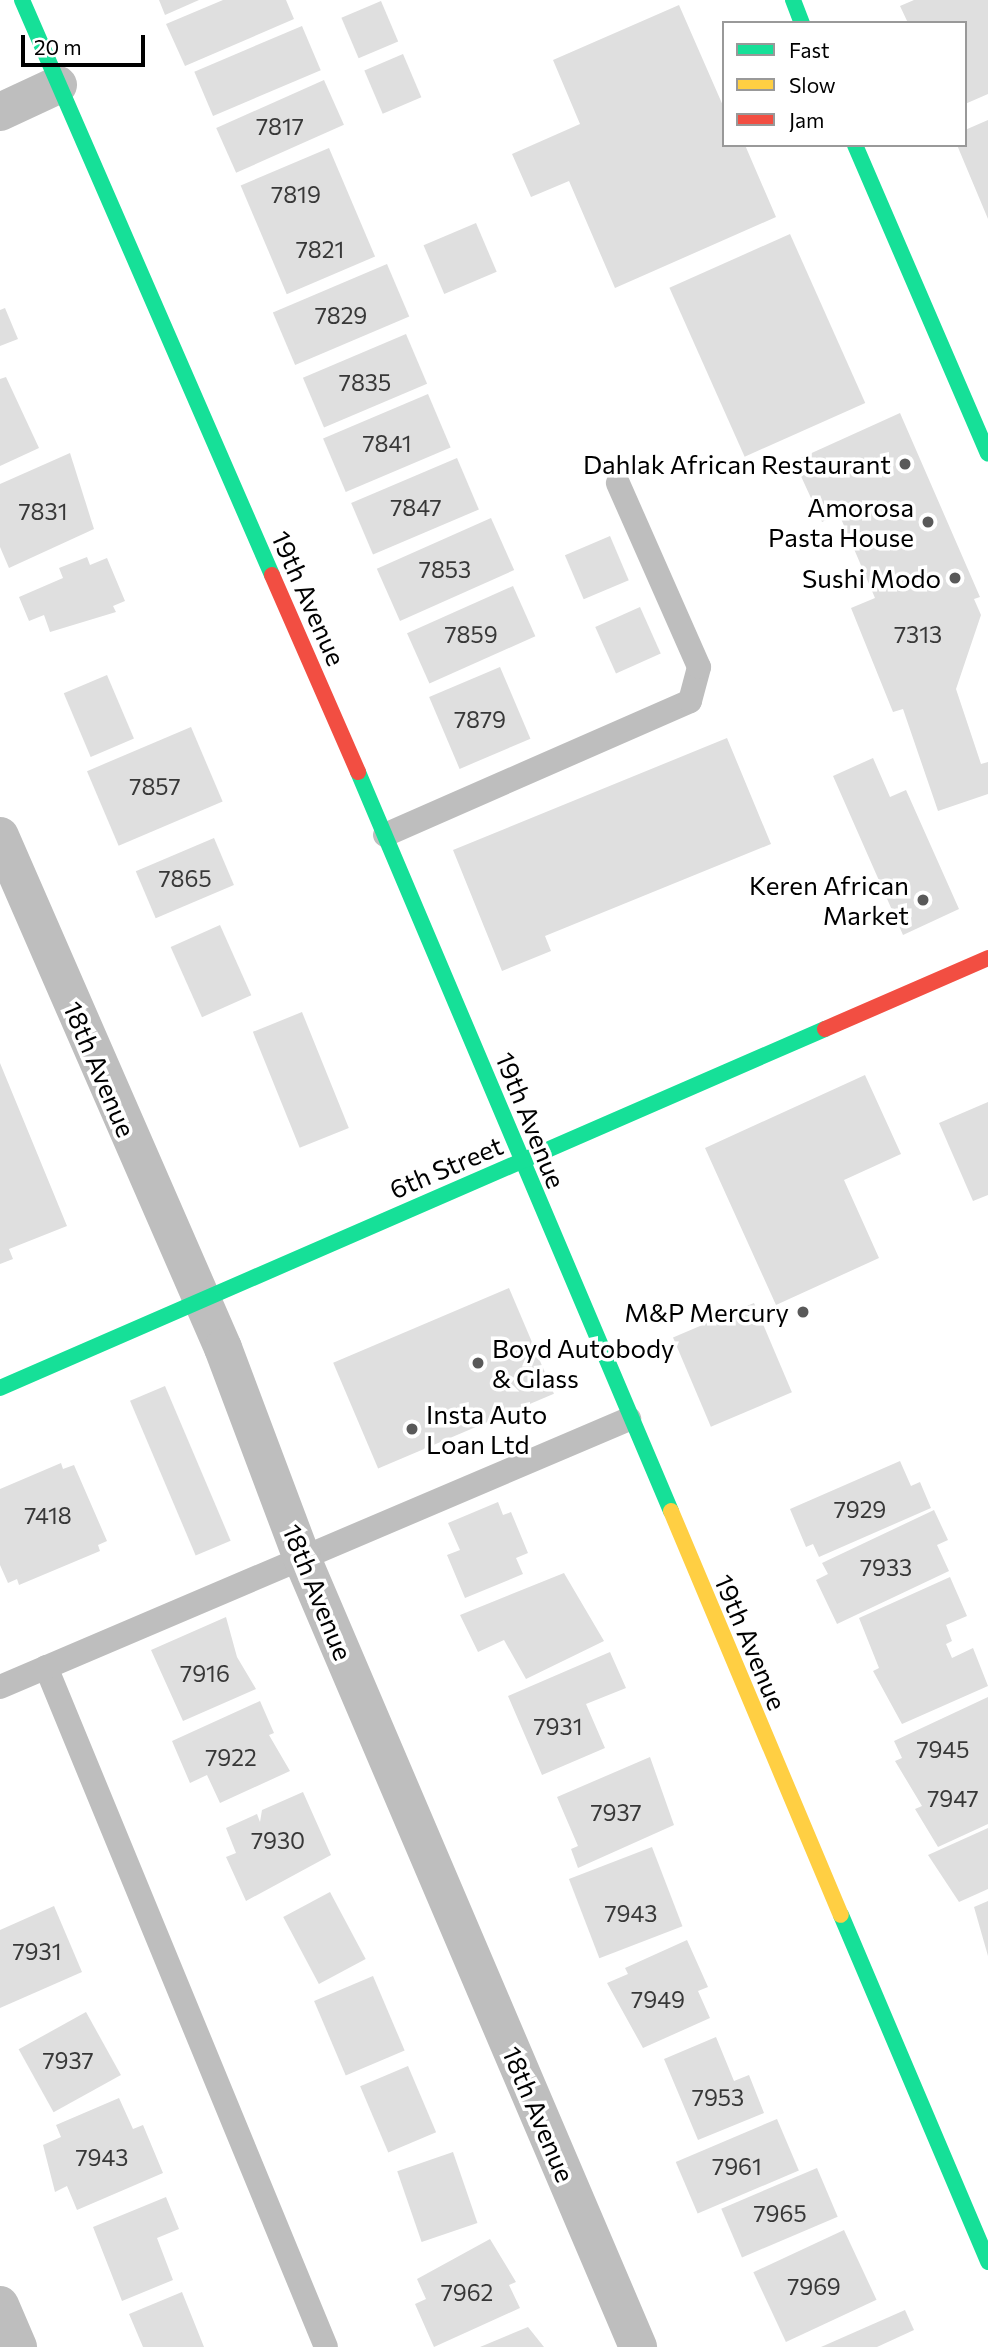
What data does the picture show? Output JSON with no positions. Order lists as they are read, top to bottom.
{
  "streets": {
    "street": ["19th Avenue", "18th Avenue", "6th Street"]
  },
  "crossings": [
    ["19th Avenue", "6th Street"],
    ["18th Avenue", "6th Street"]
  ],
  "places": [
    "Dahlak African Restaurant",
    "Amorosa Pasta House",
    "Sushi Modo",
    "Keren African Market",
    "M&P Mercury",
    "Boyd Autobody & Glass",
    "Insta Auto Loan Ltd"
  ],
  "house_numbers": [
    "7817",
    "7819",
    "7821",
    "7829",
    "7835",
    "7841",
    "7847",
    "7831",
    "7853",
    "7859",
    "7313",
    "7879",
    "7857",
    "7865",
    "7929",
    "7418",
    "7933",
    "7916",
    "7931",
    "7945",
    "7922",
    "7947",
    "7937",
    "7930",
    "7943",
    "7931",
    "7949",
    "7937",
    "7953",
    "7943",
    "7961",
    "7965",
    "7969",
    "7962"
  ],
  "legend": ["Fast", "Slow", "Jam"],
  "scale_bar": "20 m"
}
